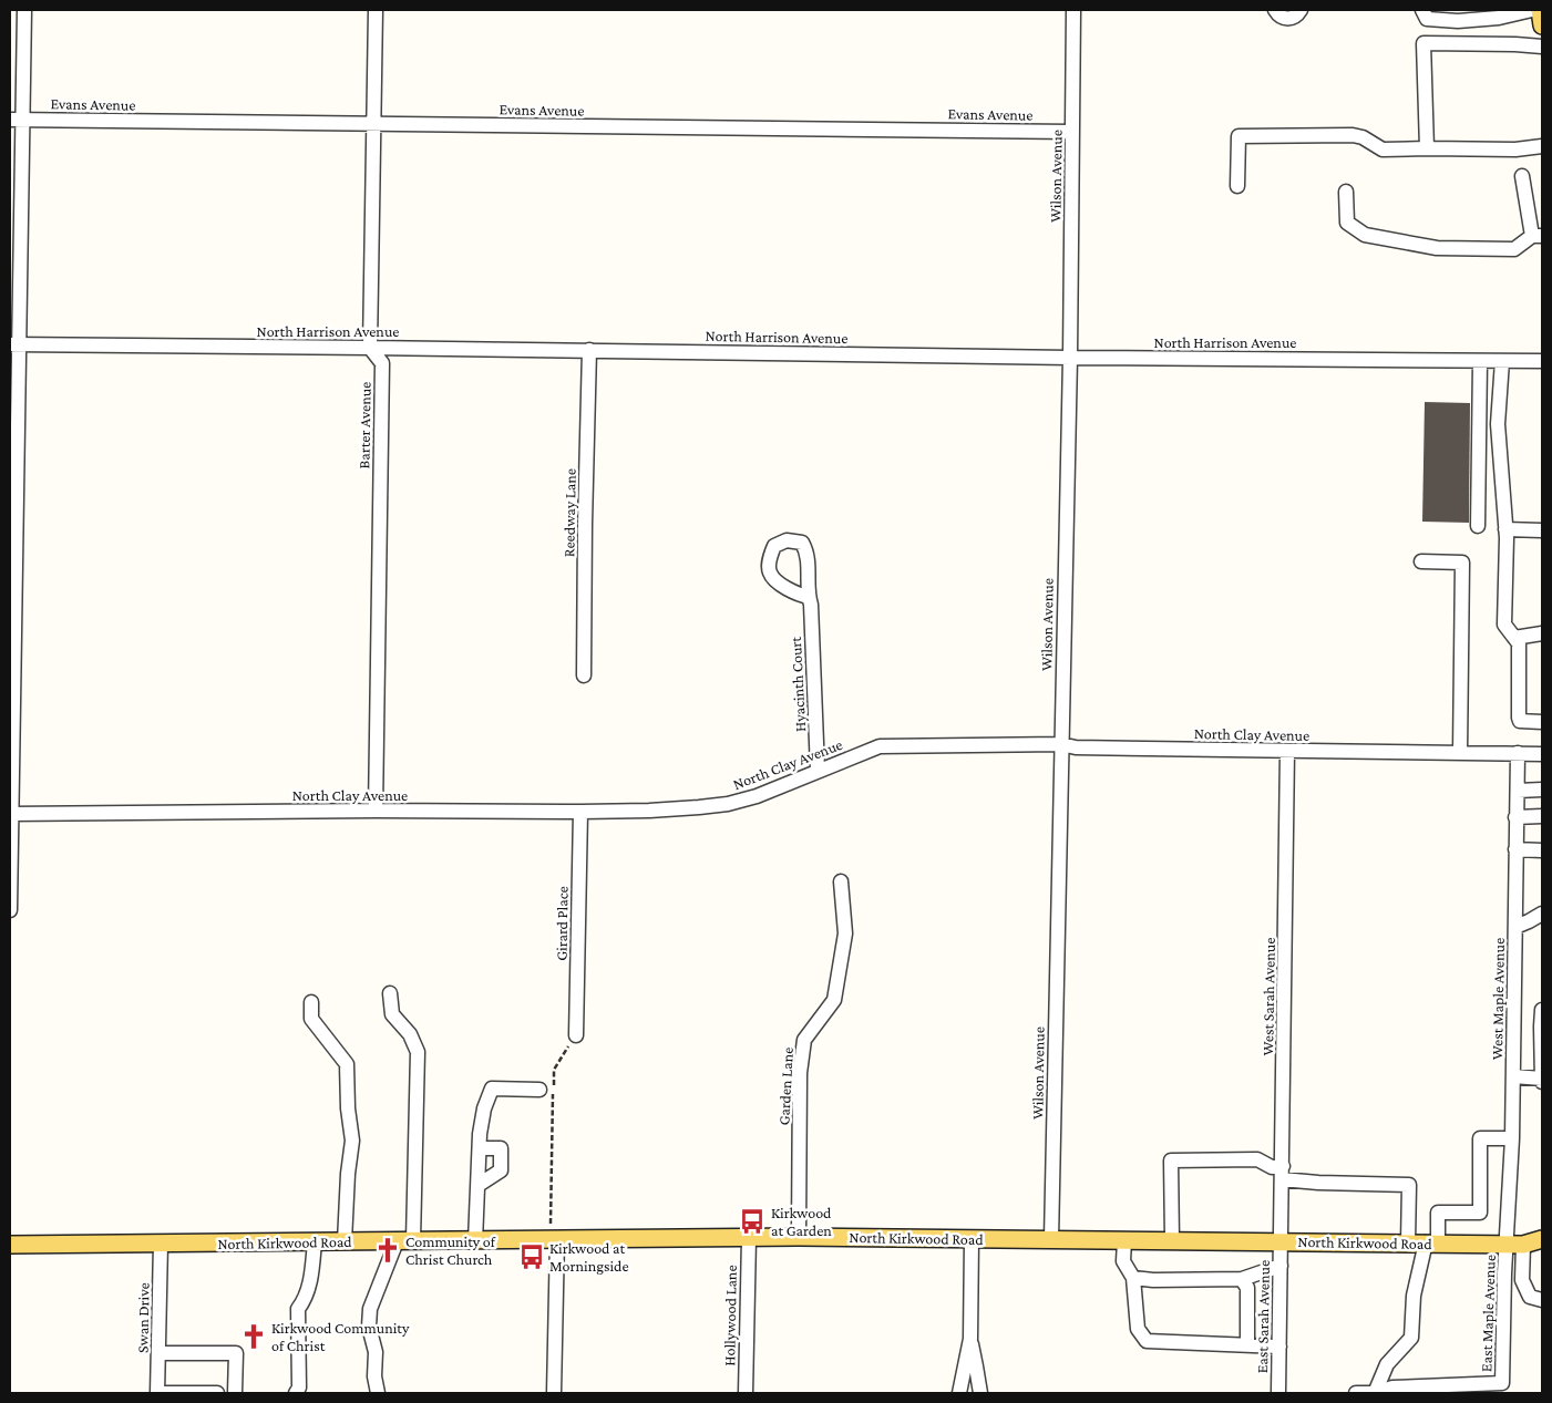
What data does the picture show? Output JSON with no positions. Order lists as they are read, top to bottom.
{
  "streets": {
    "main road": ["North Kirkwood Road"],
    "street": [
      "Evans Avenue",
      "Wilson Avenue",
      "North Harrison Avenue",
      "Barter Avenue",
      "Reedway Lane",
      "Hyacinth Court",
      "North Clay Avenue",
      "Girard Place",
      "West Sarah Avenue",
      "West Maple Avenue",
      "Garden Lane",
      "East Maple Avenue",
      "Hollywood Lane",
      "East Sarah Avenue",
      "Swan Drive"
    ]
  },
  "crossings": [
    ["Evans Avenue", "Wilson Avenue"],
    ["Evans Avenue", "Barter Avenue"],
    ["Wilson Avenue", "North Harrison Avenue"],
    ["Wilson Avenue", "North Clay Avenue"],
    ["Wilson Avenue", "North Kirkwood Road"],
    ["North Harrison Avenue", "Barter Avenue"],
    ["North Harrison Avenue", "Reedway Lane"],
    ["Barter Avenue", "North Clay Avenue"],
    ["Hyacinth Court", "North Clay Avenue"],
    ["North Clay Avenue", "Girard Place"],
    ["North Clay Avenue", "West Sarah Avenue"],
    ["North Clay Avenue", "West Maple Avenue"],
    ["West Sarah Avenue", "North Kirkwood Road"],
    ["West Sarah Avenue", "East Sarah Avenue"],
    ["West Maple Avenue", "North Kirkwood Road"],
    ["West Maple Avenue", "East Maple Avenue"],
    ["Garden Lane", "North Kirkwood Road"],
    ["North Kirkwood Road", "East Maple Avenue"],
    ["North Kirkwood Road", "Hollywood Lane"],
    ["North Kirkwood Road", "East Sarah Avenue"],
    ["North Kirkwood Road", "Swan Drive"]
  ],
  "places": {
    "bus stop": ["Kirkwood at Garden", "Kirkwood at Morningside"],
    "church": ["Community of Christ Church", "Kirkwood Community of Christ"]
  }
}
